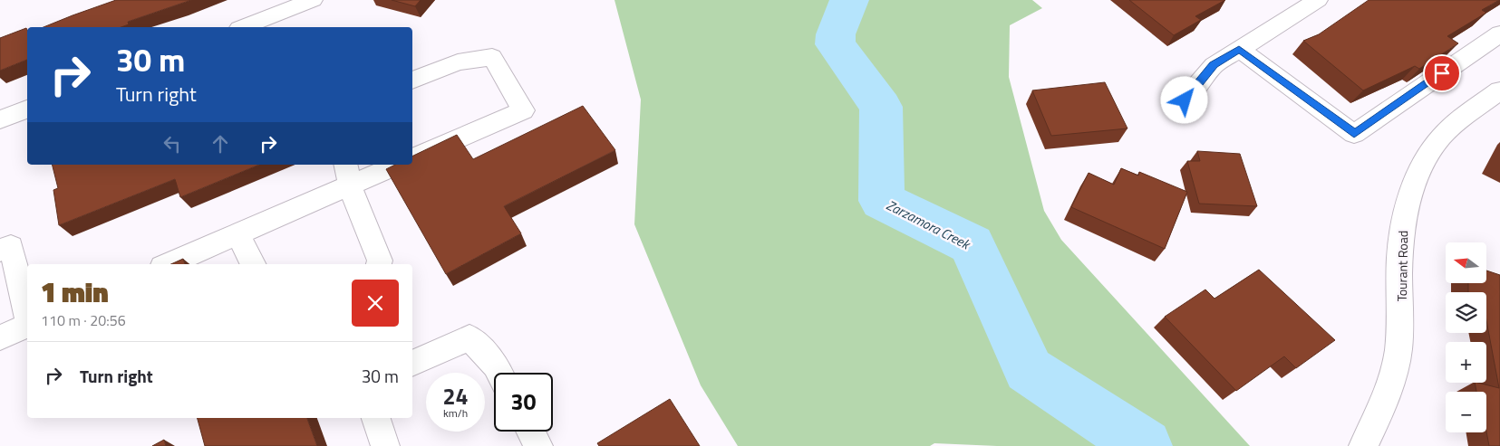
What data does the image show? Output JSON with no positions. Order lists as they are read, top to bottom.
{
  "streets": {
    "street": ["Tourant Road"]
  },
  "water": ["Zarzamora Creek"],
  "north": "left",
  "page": {
    "turn": ["30 m", "Turn right"],
    "map_buttons": ["+", "−"],
    "heading": ["1 min", "110 m · 20:56"],
    "list": [
      {
        "name": "Turn right",
        "value": "30 m"
      }
    ],
    "speed": "24 km/h",
    "limit": "30"
  }
}
